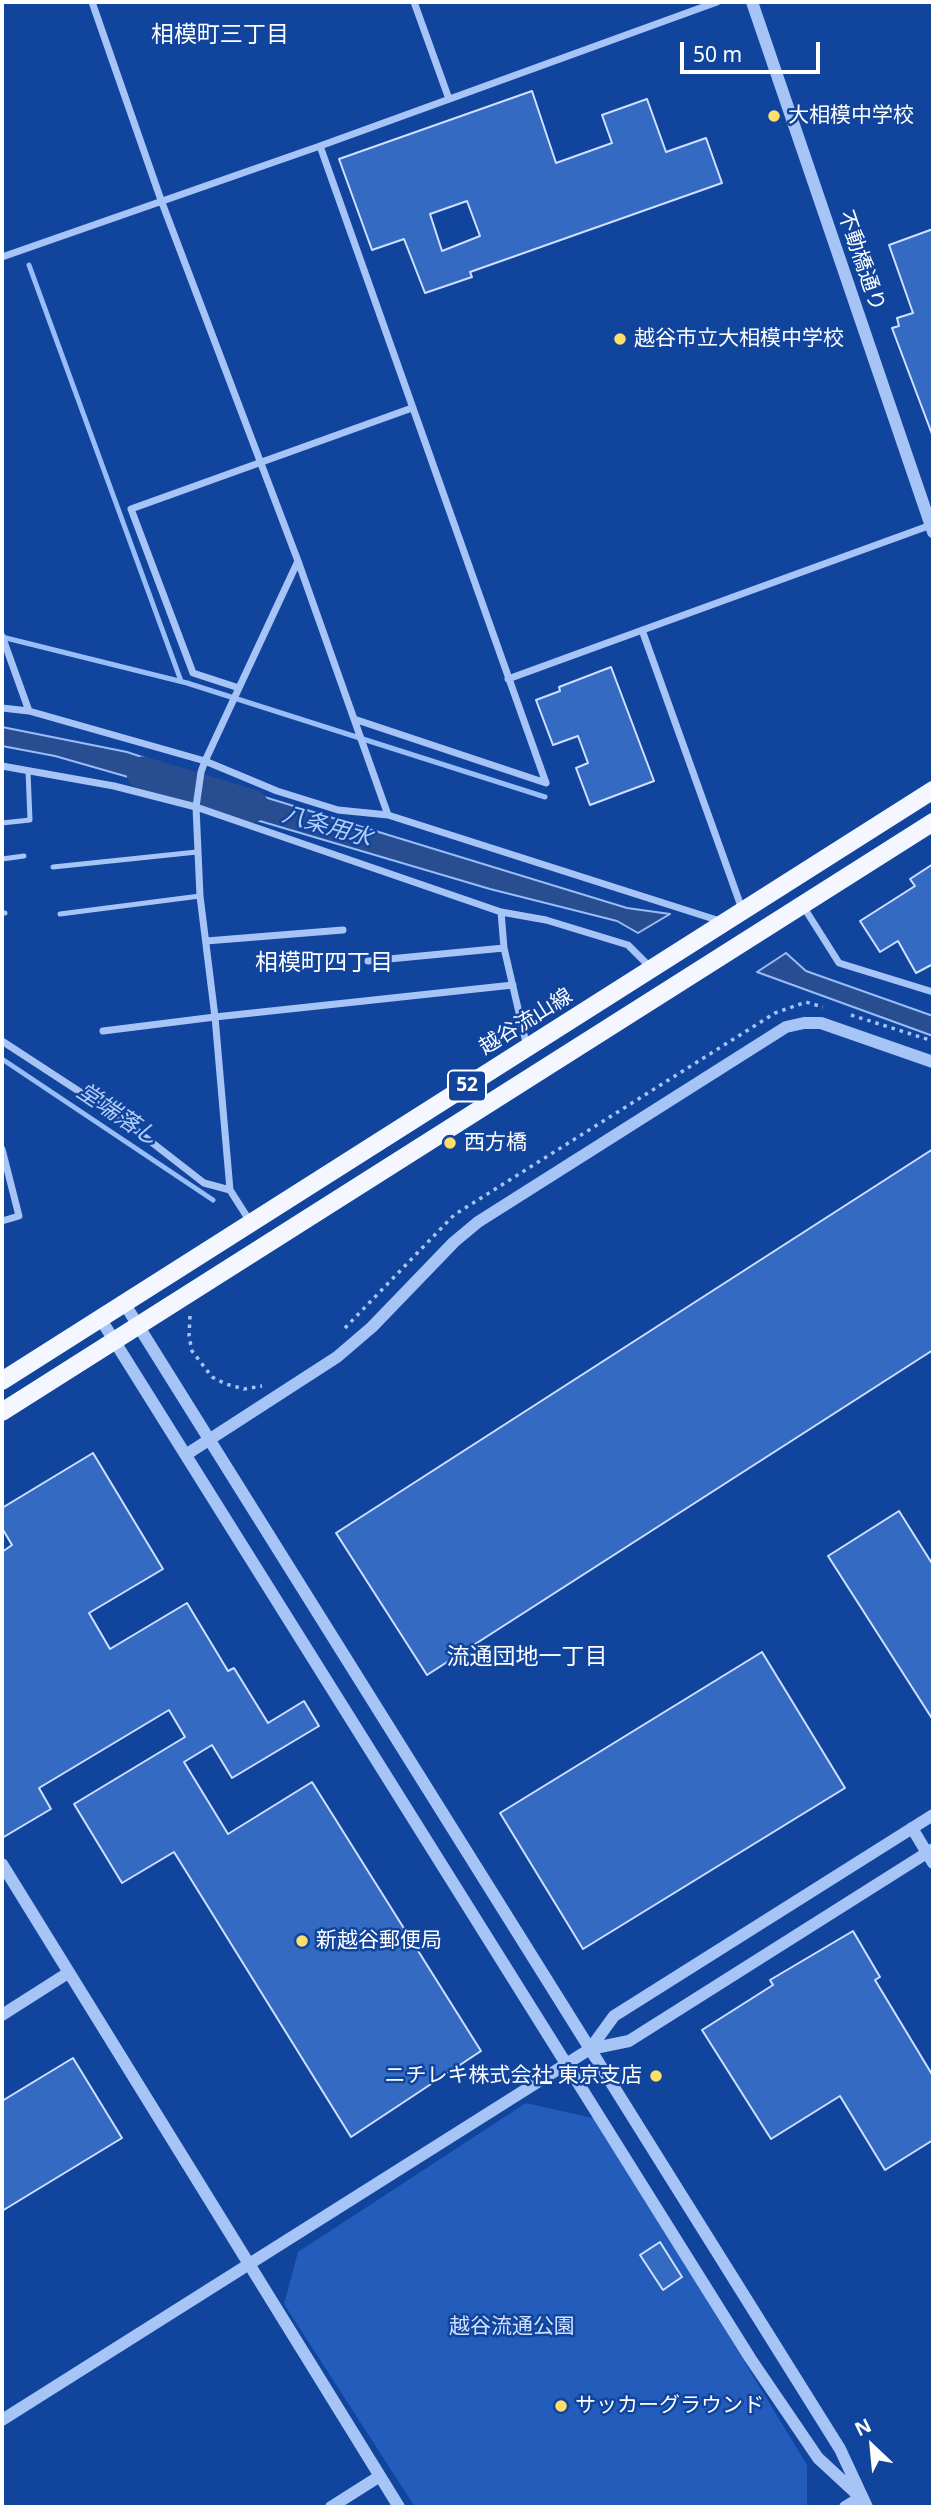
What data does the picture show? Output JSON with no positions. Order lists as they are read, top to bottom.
{
  "streets": {
    "main road": ["越谷流山線", "52"],
    "street": ["不動橋通り"]
  },
  "districts": ["相模町三丁目", "相模町四丁目", "流通団地一丁目"],
  "water": ["八条用水", "堂端落し"],
  "parks": ["越谷流通公園"],
  "places": [
    "大相模中学校",
    "越谷市立大相模中学校",
    "西方橋",
    "新越谷郵便局",
    "ニチレキ株式会社 東京支店",
    "サッカーグラウンド"
  ],
  "scale_bar": "50 m",
  "north": "top left"
}
